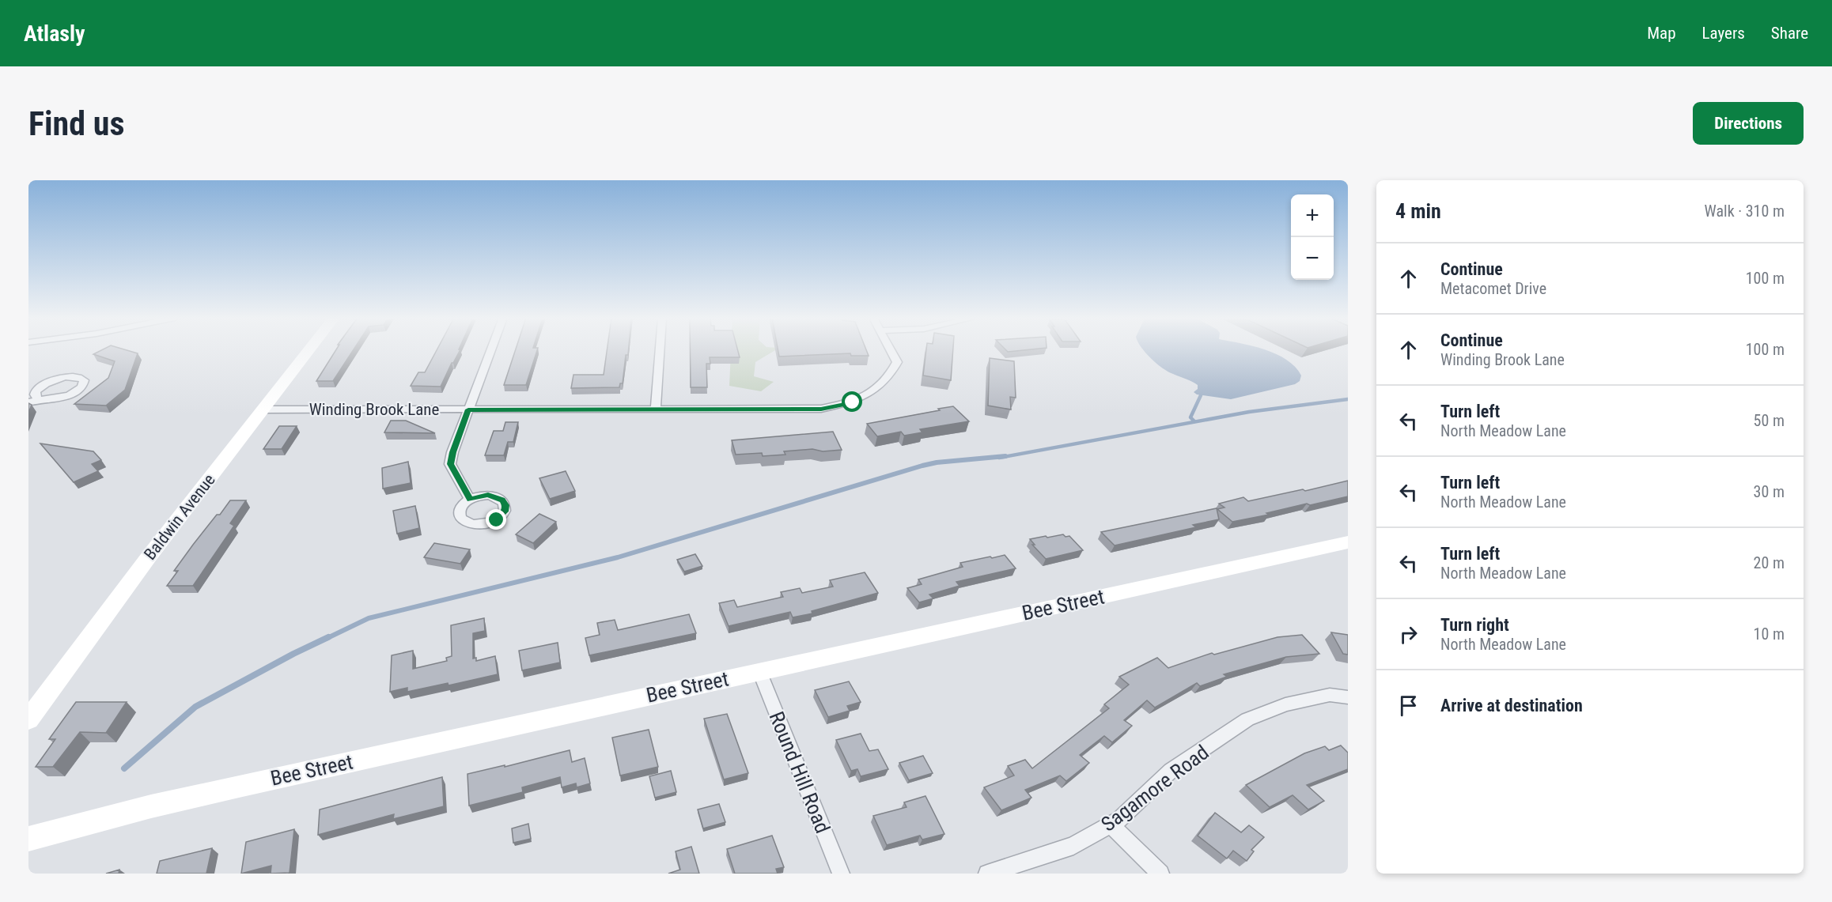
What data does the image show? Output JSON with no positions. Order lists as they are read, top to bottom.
{
  "streets": {
    "street": [
      "Winding Brook Lane",
      "Baldwin Avenue",
      "Bee Street",
      "Round Hill Road",
      "Sagamore Road"
    ]
  },
  "crossings": [
    ["Winding Brook Lane", "Baldwin Avenue"],
    ["Bee Street", "Round Hill Road"]
  ],
  "page": {
    "header": "Atlasly",
    "nav": ["Map", "Layers", "Share"],
    "buttons": "Directions",
    "title": "Find us",
    "heading": ["4 min", "Walk · 310 m"],
    "map_buttons": ["+", "−"],
    "list": [
      ["Continue", "Metacomet Drive", "100 m"],
      ["Continue", "Winding Brook Lane", "100 m"],
      ["Turn left", "North Meadow Lane", "50 m"],
      ["Turn left", "North Meadow Lane", "30 m"],
      ["Turn left", "North Meadow Lane", "20 m"],
      ["Turn right", "North Meadow Lane", "10 m"],
      "Arrive at destination"
    ]
  }
}
